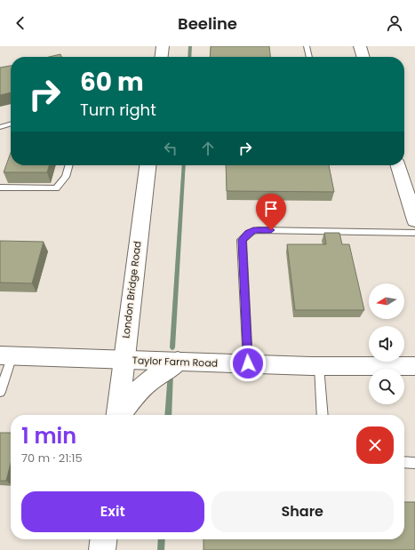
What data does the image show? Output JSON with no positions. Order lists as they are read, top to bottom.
{
  "streets": {
    "street": ["London Bridge Road", "Taylor Farm Road"]
  },
  "crossings": [
    ["London Bridge Road", "Taylor Farm Road"]
  ],
  "north": "left",
  "page": {
    "header": "Beeline",
    "turn": ["60 m", "Turn right"],
    "heading": ["1 min", "70 m · 21:15"],
    "buttons": ["Exit", "Share"]
  }
}
